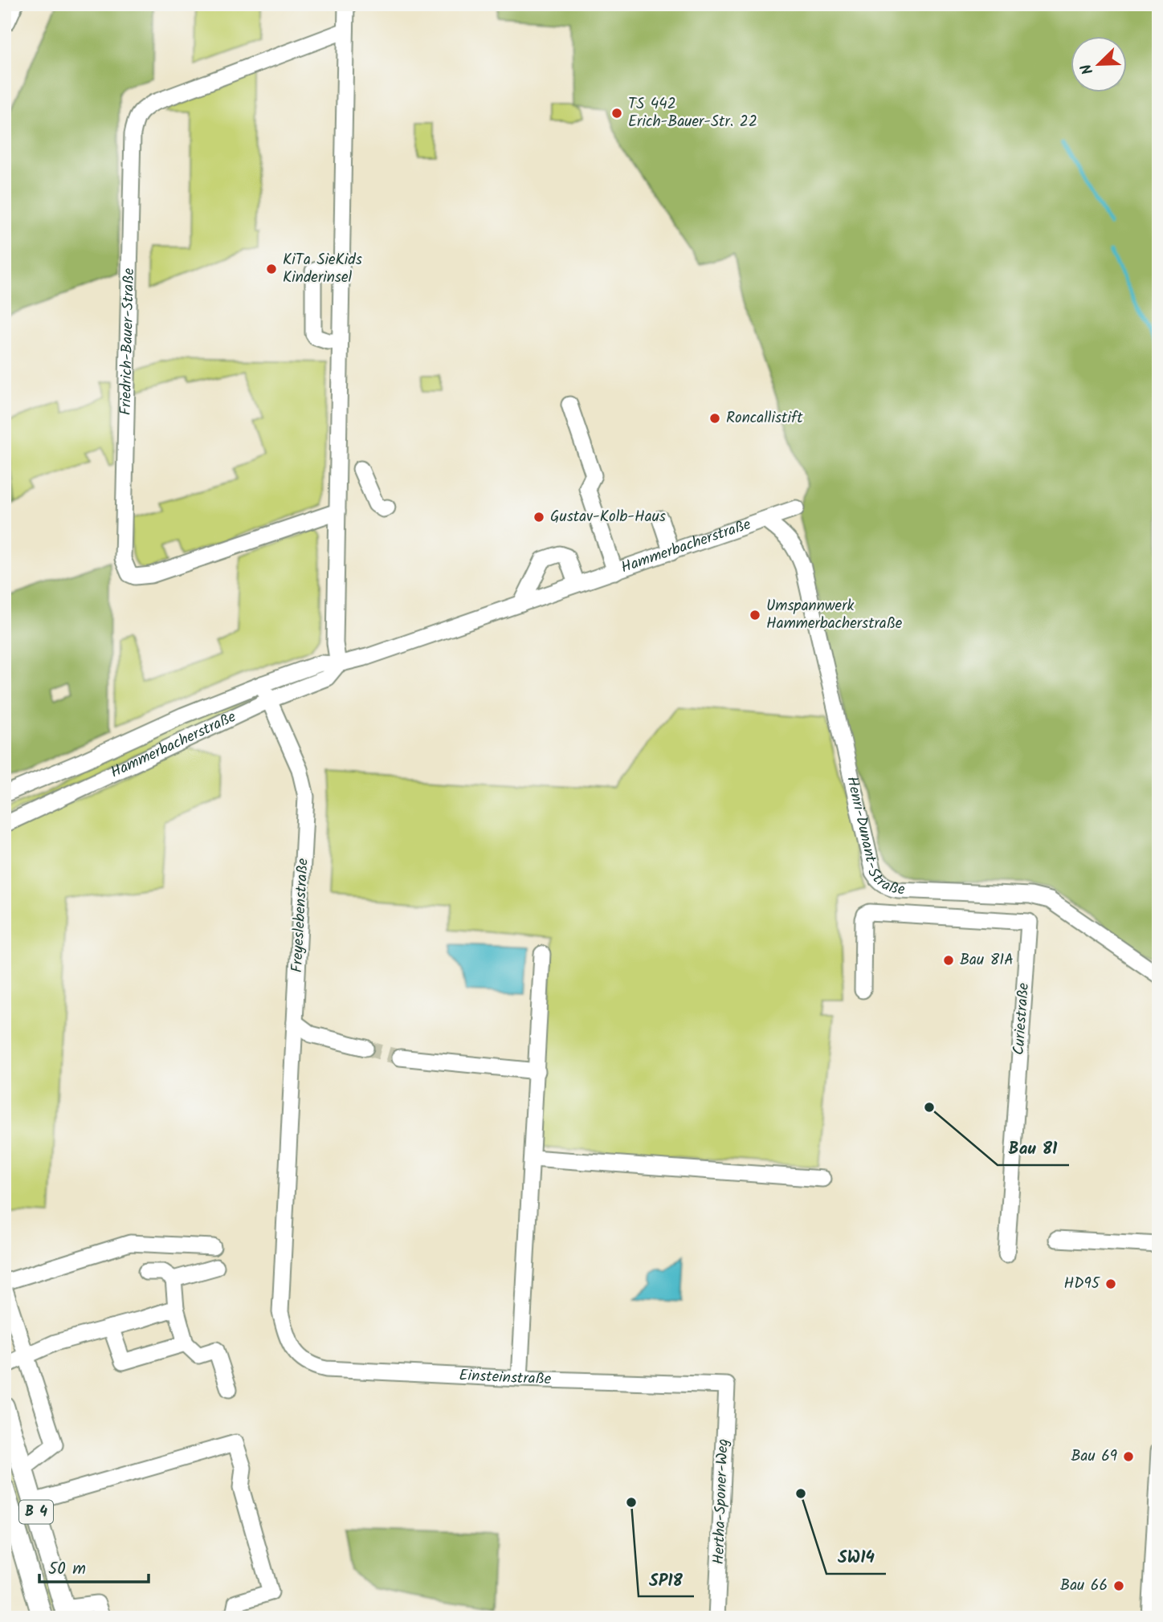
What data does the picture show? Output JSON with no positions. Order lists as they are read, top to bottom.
{
  "streets": {
    "main road": ["B 4"],
    "street": [
      "Friedrich-Bauer-Straße",
      "Hammerbacherstraße",
      "Henri-Dunant-Straße",
      "Freyeslebenstraße",
      "Curiestraße",
      "Einsteinstraße",
      "Hertha-Sponer-Weg"
    ]
  },
  "crossings": [
    ["Hammerbacherstraße", "Henri-Dunant-Straße"],
    ["Hammerbacherstraße", "Freyeslebenstraße"],
    ["Henri-Dunant-Straße", "Curiestraße"],
    ["Freyeslebenstraße", "Einsteinstraße"],
    ["Einsteinstraße", "Hertha-Sponer-Weg"]
  ],
  "places": [
    "TS 442 Erich-Bauer-Str. 22",
    "KiTa SieKids Kinderinsel",
    "Roncallistift",
    "Gustav-Kolb-Haus",
    "Umspannwerk Hammerbacherstraße",
    "Bau 81A",
    "Bau 81",
    "HD95",
    "Bau 69",
    "SW14",
    "SP18",
    "Bau 66"
  ],
  "scale_bar": "50 m",
  "north": "bottom left"
}
